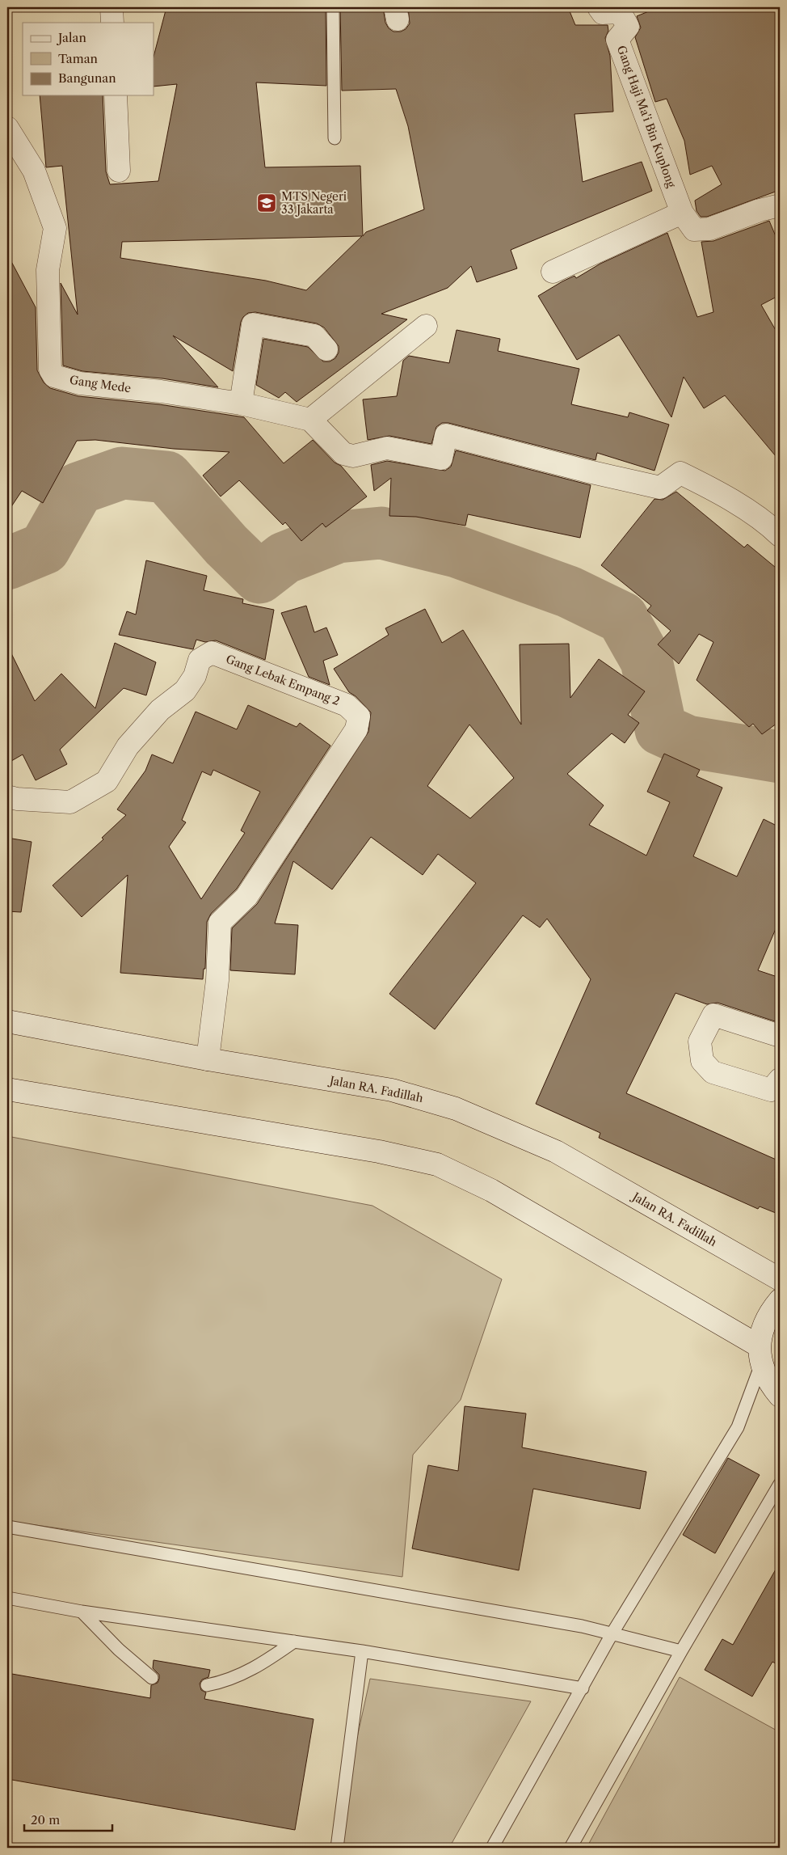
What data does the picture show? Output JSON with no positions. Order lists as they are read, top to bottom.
{
  "streets": {
    "street": [
      "Gang Haji Ma'i Bin Kuplong",
      "Gang Mede",
      "Gang Lebak Empang 2",
      "Jalan RA. Fadillah"
    ]
  },
  "crossings": [
    ["Gang Lebak Empang 2", "Jalan RA. Fadillah"]
  ],
  "places": {
    "school or university": ["MTS Negeri 33 Jakarta"]
  },
  "legend": ["Jalan", "Taman", "Bangunan"],
  "scale_bar": "20 m"
}
